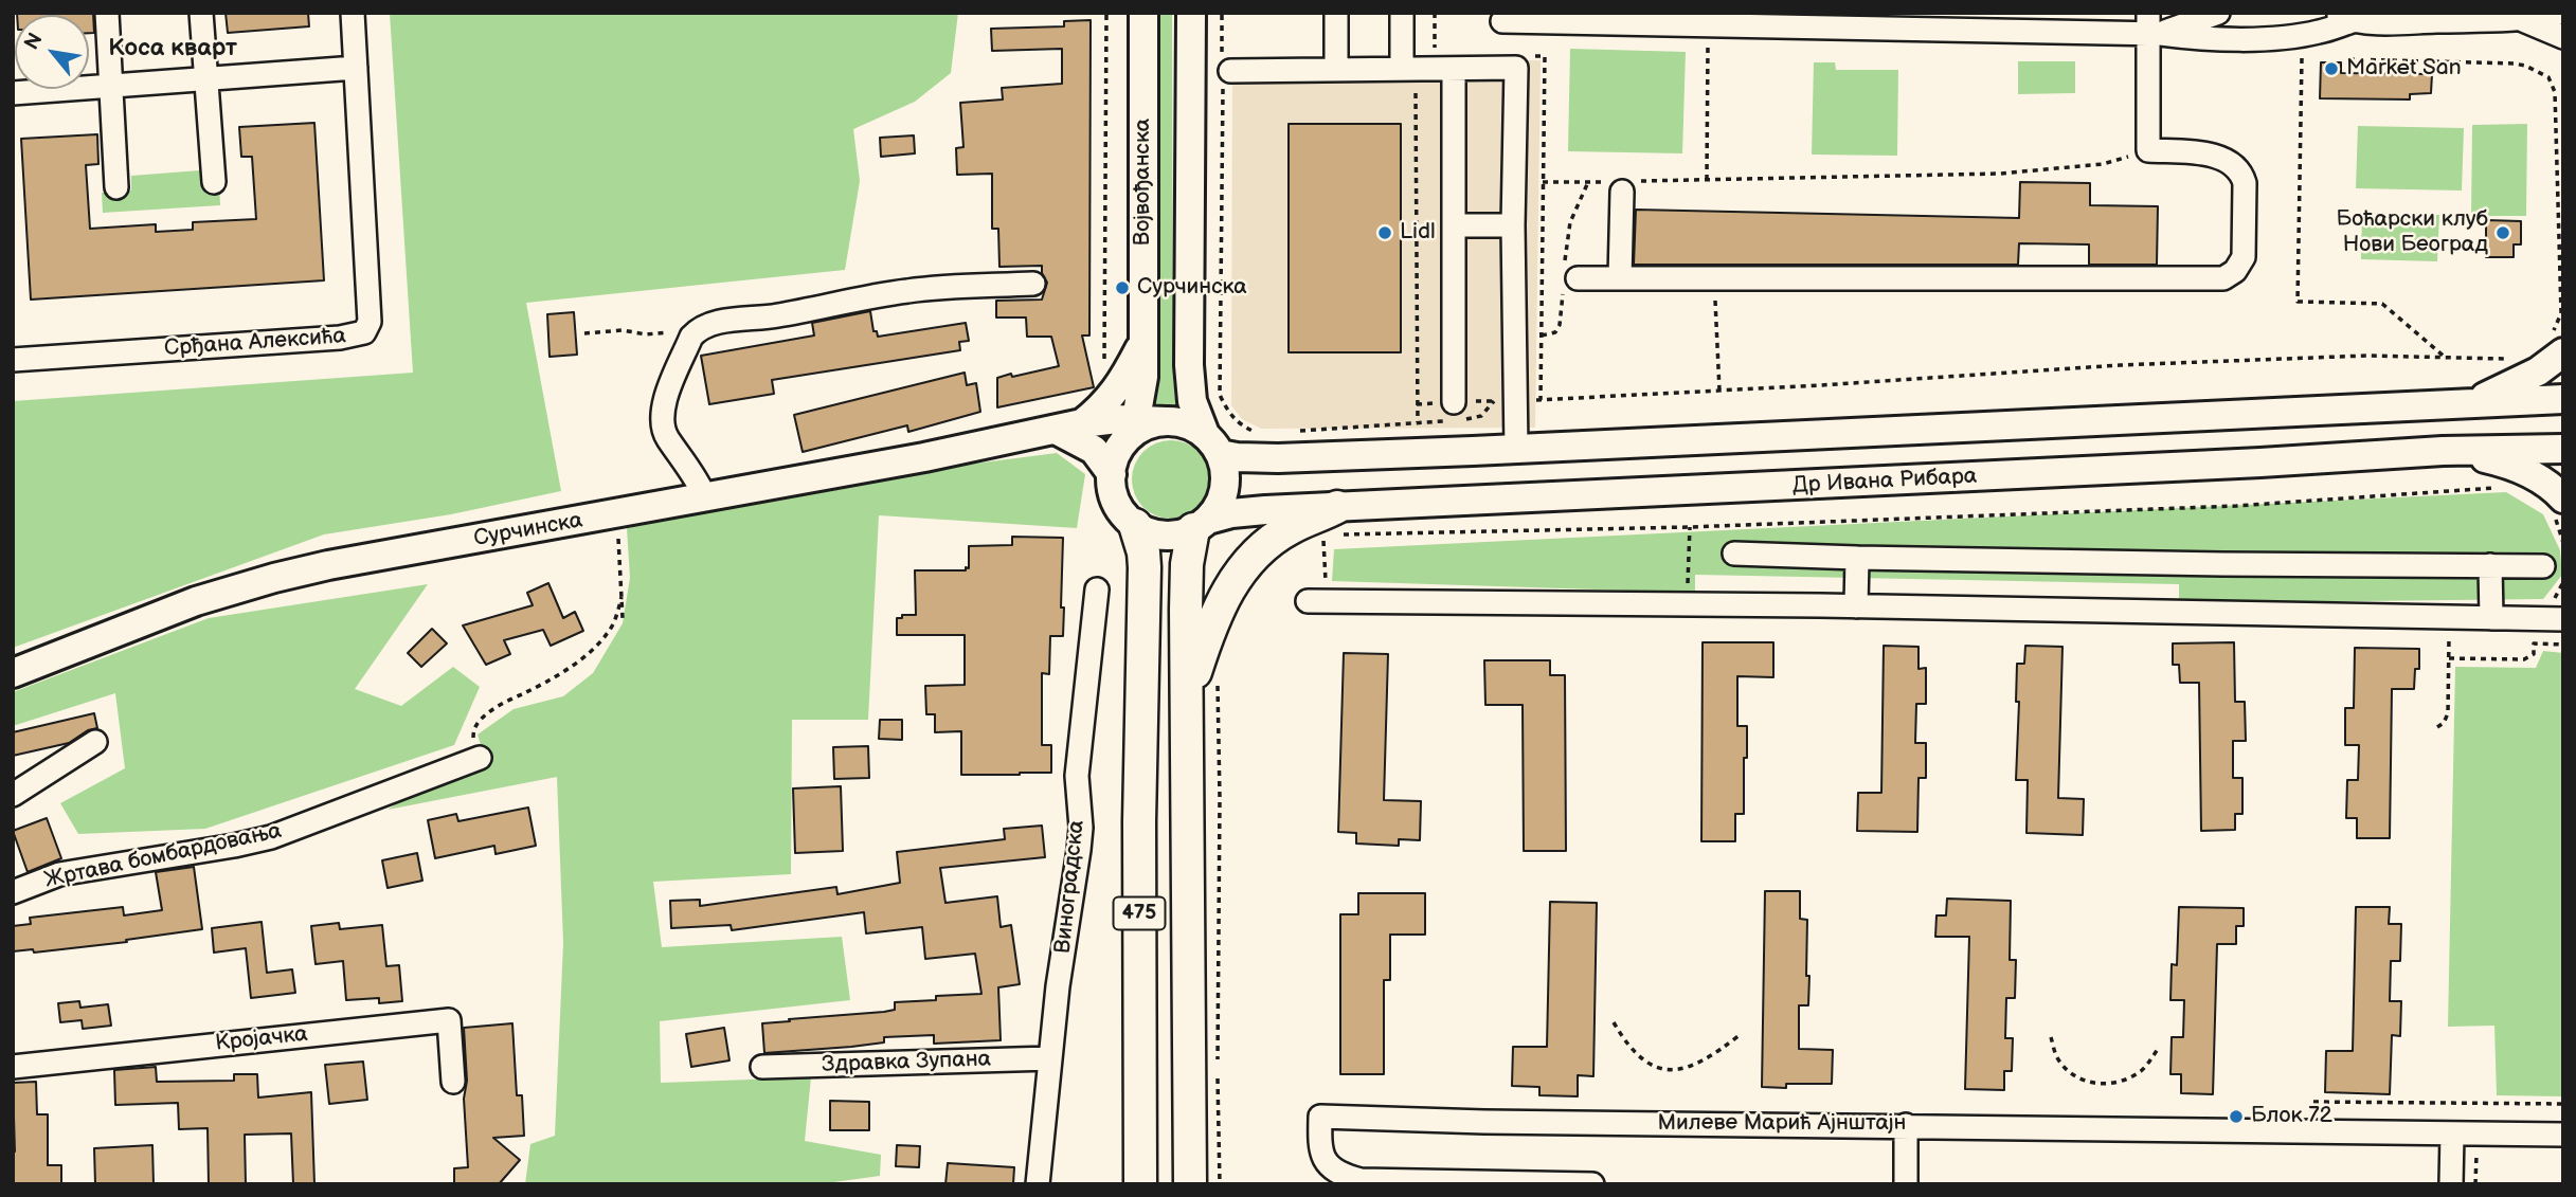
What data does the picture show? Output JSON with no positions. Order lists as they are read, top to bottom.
{
  "streets": {
    "highway": ["475"],
    "main road": ["Војвођанска", "Др Ивана Рибара", "Сурчинска"],
    "street": [
      "Срђана Алексића",
      "Жртава бомбардовања",
      "Виноградска",
      "Кројачка",
      "Здравка Зупана",
      "Милеве Марић Ајнштајн"
    ]
  },
  "crossings": [
    ["Војвођанска", "Др Ивана Рибара"],
    ["Војвођанска", "Сурчинска"],
    ["Војвођанска", "475"],
    ["Др Ивана Рибара", "Сурчинска"],
    ["Др Ивана Рибара", "475"],
    ["Сурчинска", "475"],
    ["Виноградска", "Здравка Зупана"]
  ],
  "districts": ["Коса кварт"],
  "places": [
    "Market San",
    "Lidl",
    "Боћарски клуб Нови Београд",
    "Сурчинска",
    "Блок 72"
  ],
  "north": "top left"
}
